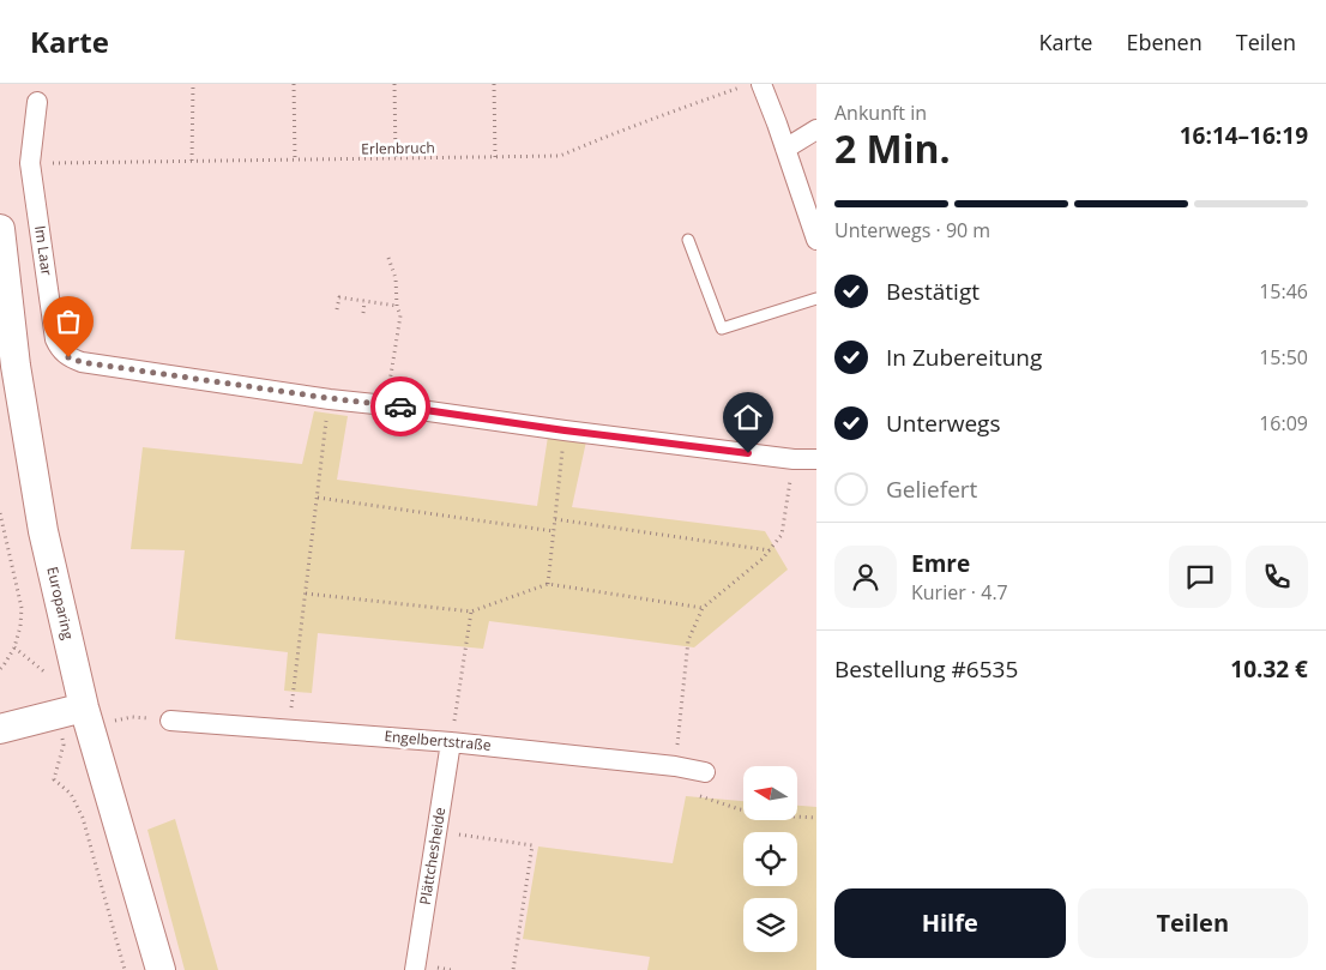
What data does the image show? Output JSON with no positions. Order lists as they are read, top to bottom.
{
  "streets": {
    "main road": ["Europaring"],
    "street": ["Im Laar", "Engelbertstraße", "Plättchesheide"],
    "path": ["Erlenbruch"]
  },
  "crossings": [
    ["Erlenbruch", "Im Laar"],
    ["Engelbertstraße", "Plättchesheide"]
  ],
  "north": "left",
  "page": {
    "header": "Karte",
    "nav": ["Karte", "Ebenen", "Teilen"],
    "heading": ["2 Min.", "Ankunft in", "16:14–16:19"],
    "panel": [
      "Emre",
      "Kurier · 4.7",
      "Bestellung #6535",
      "10.32 €"
    ],
    "bar": "Unterwegs · 90 m",
    "list": [
      ["Bestätigt", "15:46"],
      ["In Zubereitung", "15:50"],
      ["Unterwegs", "16:09"],
      "Geliefert"
    ],
    "buttons": ["Hilfe", "Teilen"]
  }
}
